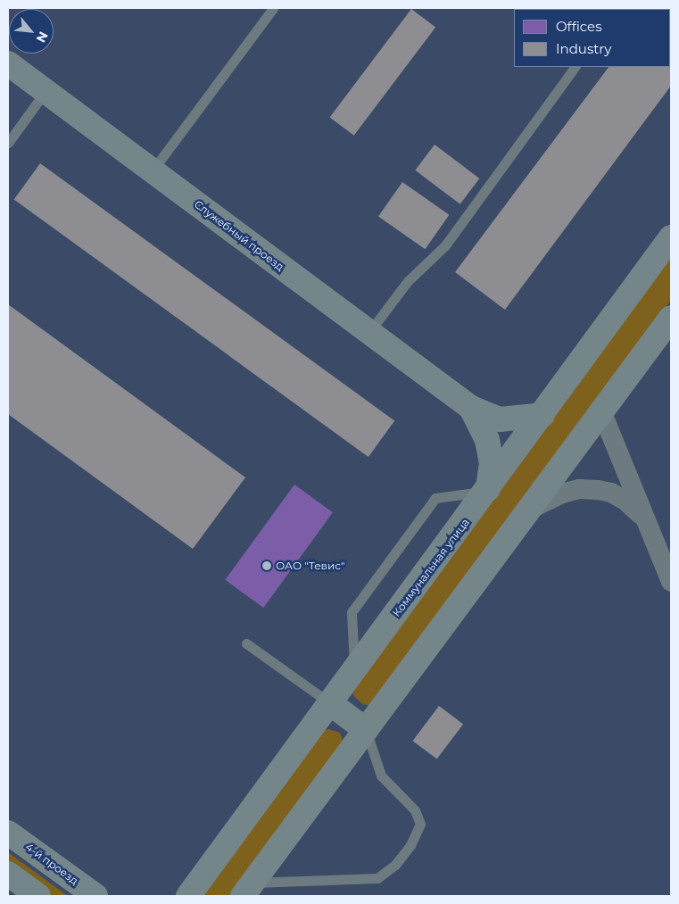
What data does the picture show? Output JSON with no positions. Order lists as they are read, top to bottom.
{
  "streets": {
    "main road": ["Служебный проезд", "Коммунальная улица", "4-й проезд"]
  },
  "crossings": [
    ["Служебный проезд", "Коммунальная улица"]
  ],
  "places": ["ОАО \"Тевис\""],
  "legend": ["Offices", "Industry"],
  "north": "bottom right"
}
